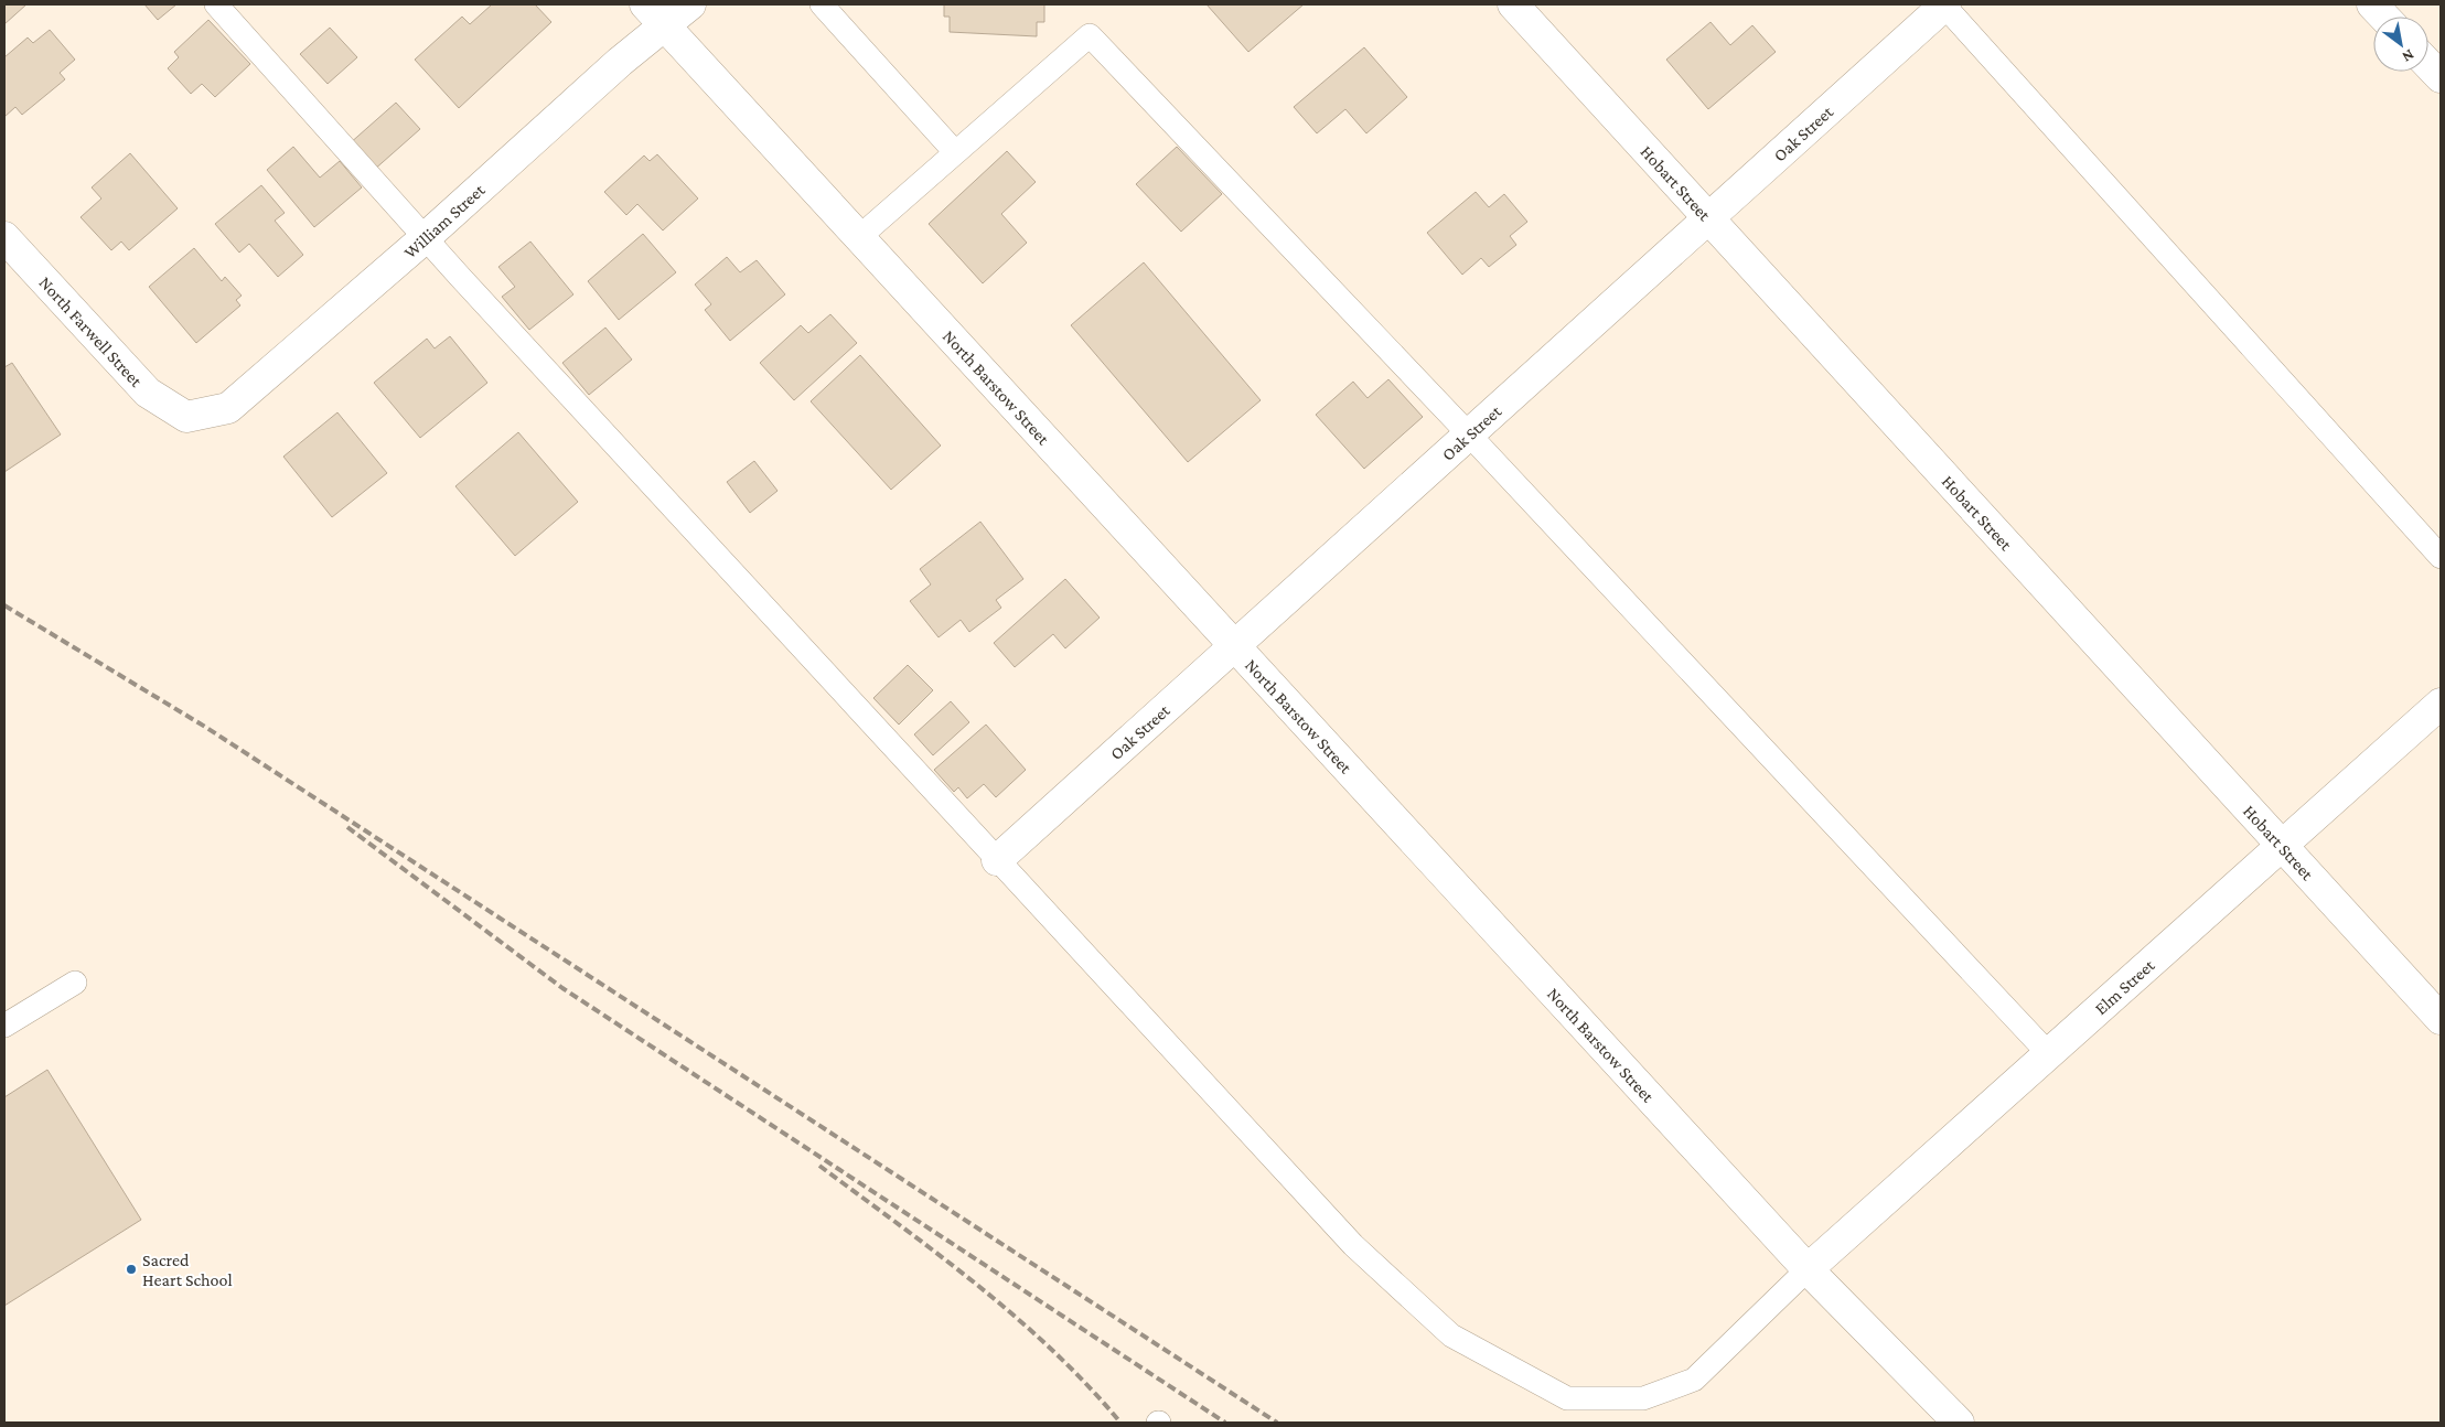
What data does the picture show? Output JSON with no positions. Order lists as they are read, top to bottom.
{
  "streets": {
    "street": [
      "Oak Street",
      "Hobart Street",
      "William Street",
      "North Farwell Street",
      "North Barstow Street",
      "Elm Street"
    ]
  },
  "crossings": [
    ["Oak Street", "Hobart Street"],
    ["Oak Street", "North Barstow Street"],
    ["Hobart Street", "Elm Street"],
    ["William Street", "North Farwell Street"],
    ["William Street", "North Barstow Street"],
    ["North Barstow Street", "Elm Street"]
  ],
  "places": ["Sacred Heart School"],
  "north": "bottom right"
}
